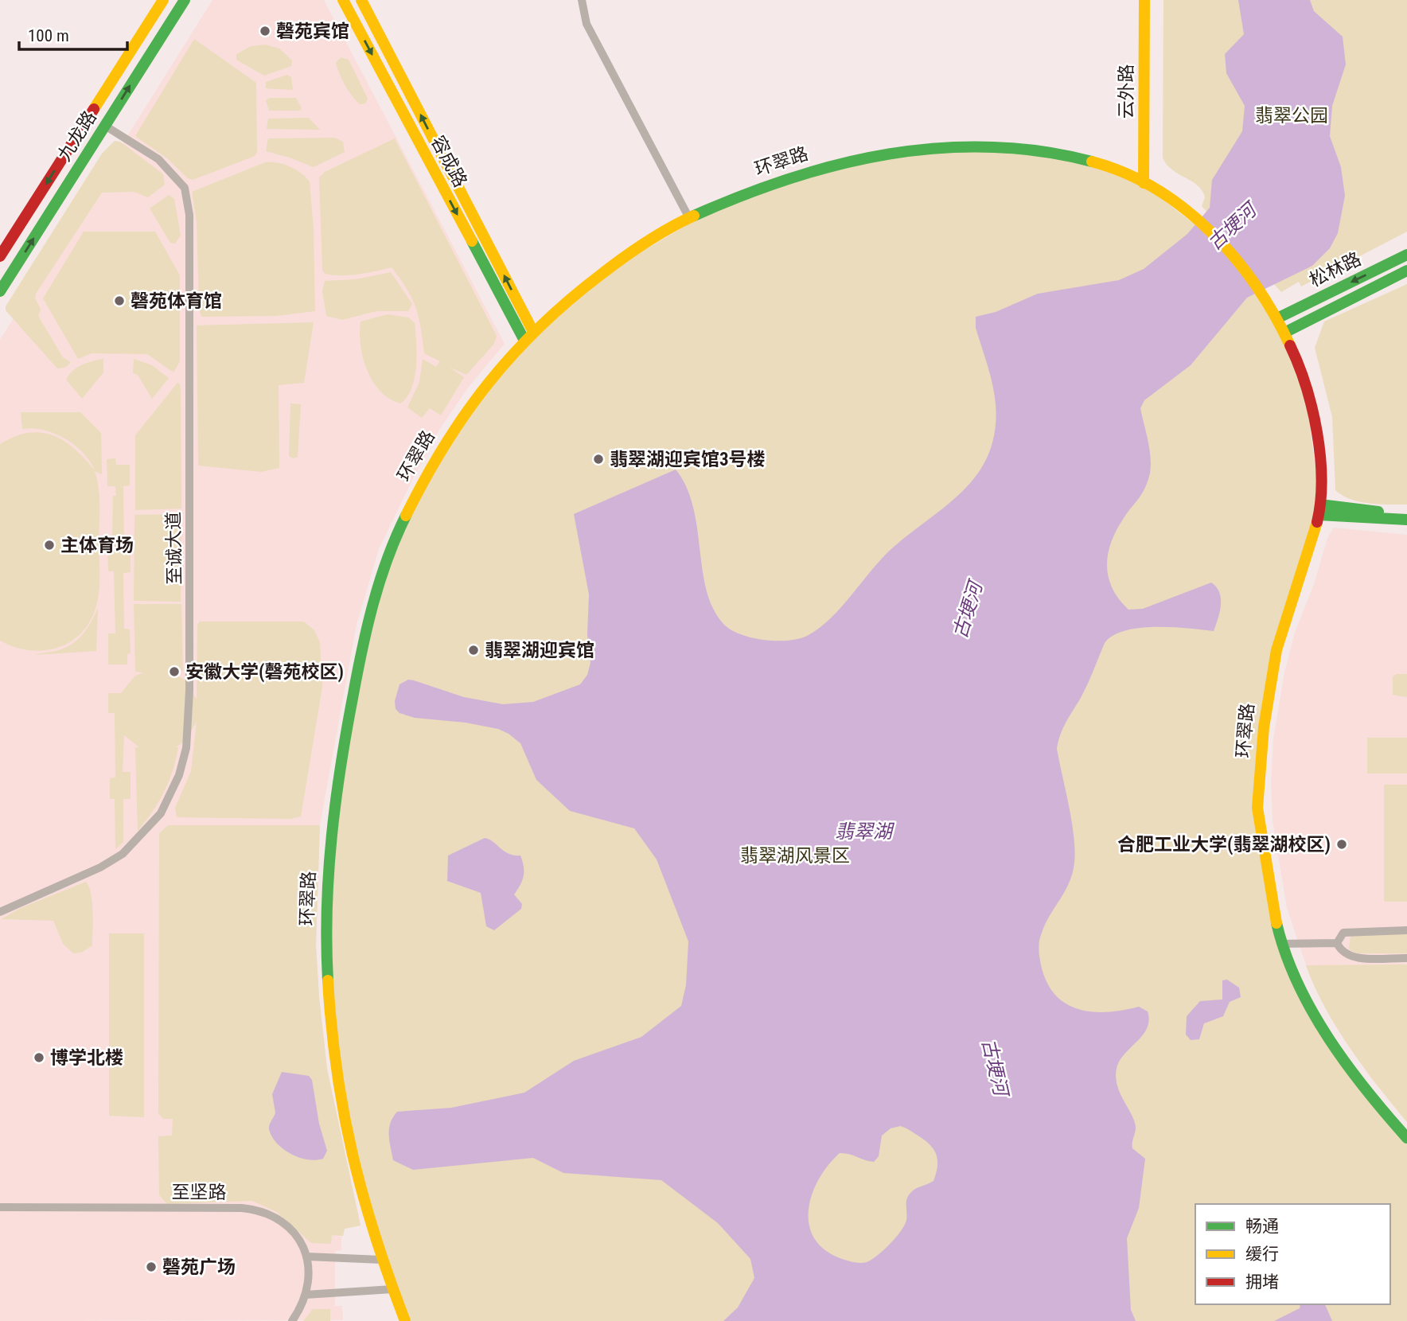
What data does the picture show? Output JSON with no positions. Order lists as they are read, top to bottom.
{
  "streets": {
    "street": [
      "云外路",
      "九龙路",
      "容成路",
      "环翠路",
      "松林路",
      "至诚大道",
      "至坚路"
    ]
  },
  "crossings": [
    ["云外路", "环翠路"],
    ["九龙路", "至诚大道"],
    ["容成路", "环翠路"],
    ["环翠路", "松林路"]
  ],
  "water": ["古埂河", "翡翠湖"],
  "parks": ["翡翠公园", "翡翠湖风景区"],
  "places": [
    "磬苑宾馆",
    "磬苑体育馆",
    "翡翠湖迎宾馆3号楼",
    "主体育场",
    "翡翠湖迎宾馆",
    "安徽大学(磬苑校区)",
    "合肥工业大学(翡翠湖校区)",
    "博学北楼",
    "磬苑广场"
  ],
  "legend": ["畅通", "缓行", "拥堵"],
  "scale_bar": "100 m"
}
